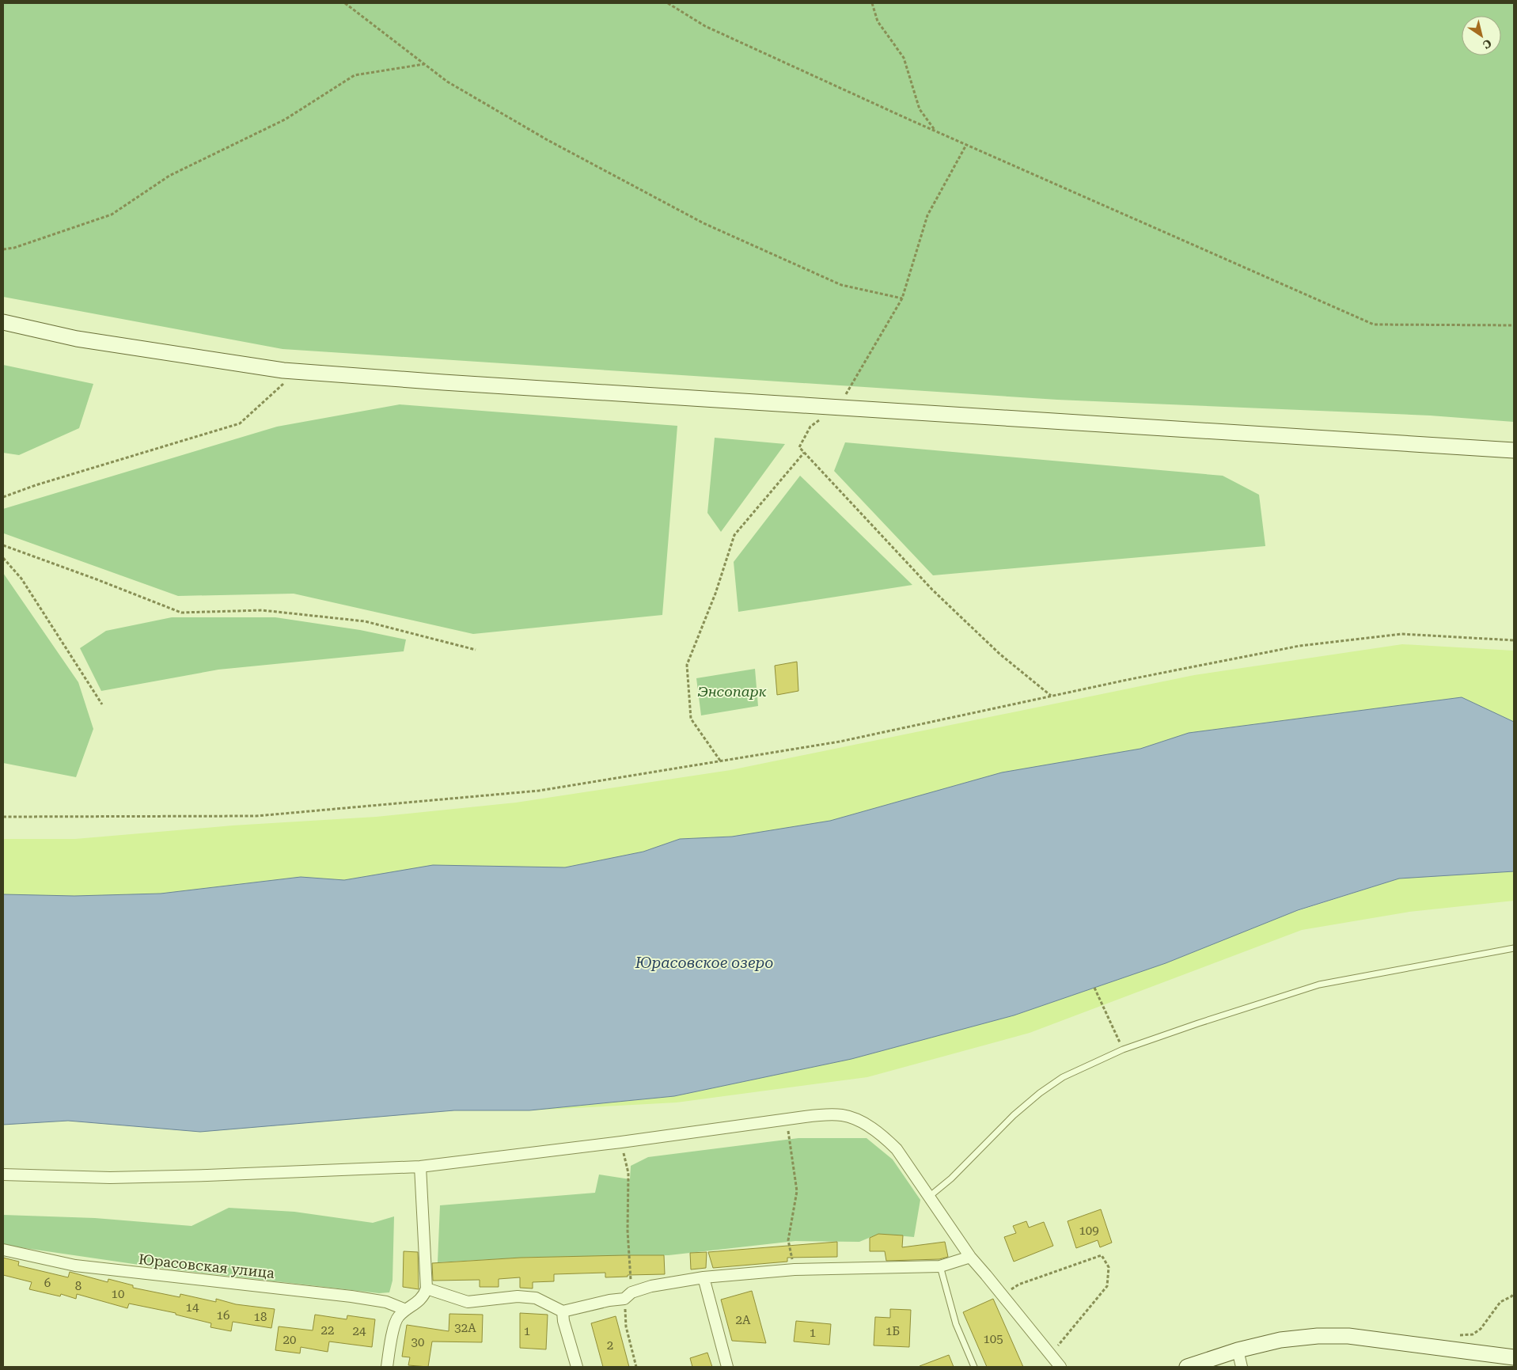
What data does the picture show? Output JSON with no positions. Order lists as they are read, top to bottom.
{
  "streets": {
    "street": ["Юрасовская улица"]
  },
  "water": ["Юрасовское озеро"],
  "parks": ["Энсопарк"],
  "house_numbers": [
    "109",
    "6",
    "8",
    "10",
    "14",
    "16",
    "18",
    "2А",
    "32А",
    "22",
    "24",
    "1",
    "1Б",
    "1",
    "105",
    "20",
    "30",
    "2"
  ],
  "north": "bottom right"
}
